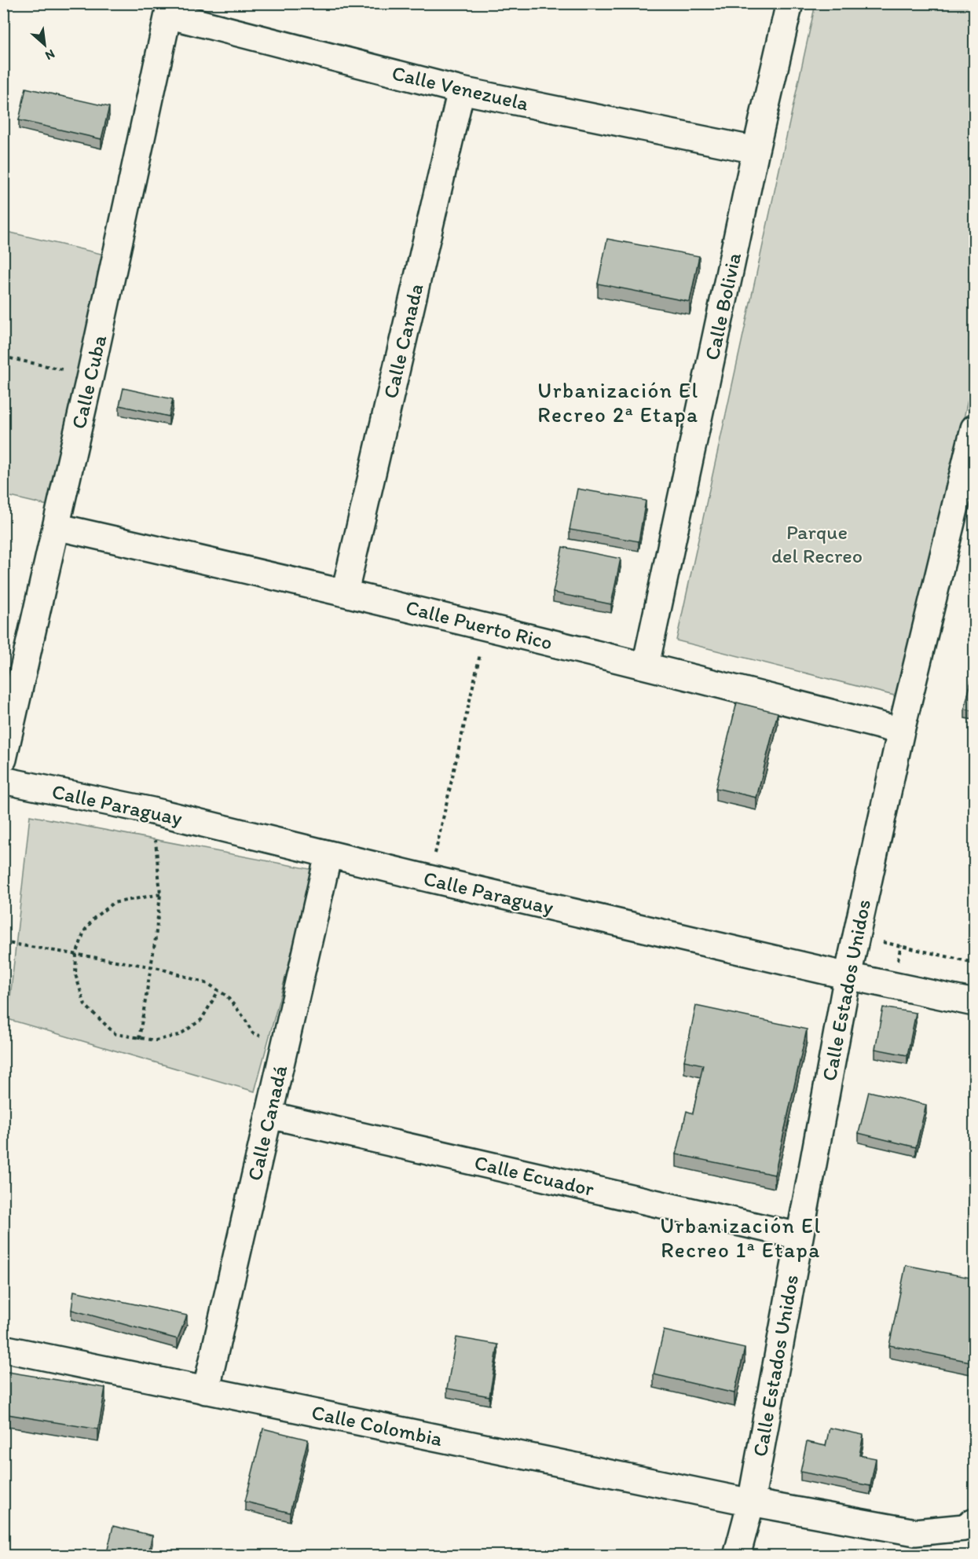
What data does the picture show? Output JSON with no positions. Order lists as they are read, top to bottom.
{
  "streets": {
    "street": [
      "Calle Venezuela",
      "Calle Bolivia",
      "Calle Canada",
      "Calle Cuba",
      "Calle Puerto Rico",
      "Calle Paraguay",
      "Calle Estados Unidos",
      "Calle Canadá",
      "Calle Ecuador",
      "Calle Colombia"
    ]
  },
  "crossings": [
    ["Calle Venezuela", "Calle Bolivia"],
    ["Calle Venezuela", "Calle Canada"],
    ["Calle Venezuela", "Calle Cuba"],
    ["Calle Bolivia", "Calle Puerto Rico"],
    ["Calle Canada", "Calle Puerto Rico"],
    ["Calle Cuba", "Calle Puerto Rico"],
    ["Calle Puerto Rico", "Calle Estados Unidos"],
    ["Calle Paraguay", "Calle Estados Unidos"],
    ["Calle Paraguay", "Calle Canadá"],
    ["Calle Estados Unidos", "Calle Ecuador"],
    ["Calle Estados Unidos", "Calle Colombia"],
    ["Calle Canadá", "Calle Ecuador"],
    ["Calle Canadá", "Calle Colombia"]
  ],
  "districts": ["Urbanización El Recreo 2ª Etapa", "Urbanización El Recreo 1ª Etapa"],
  "parks": ["Parque del Recreo"],
  "north": "bottom right"
}
